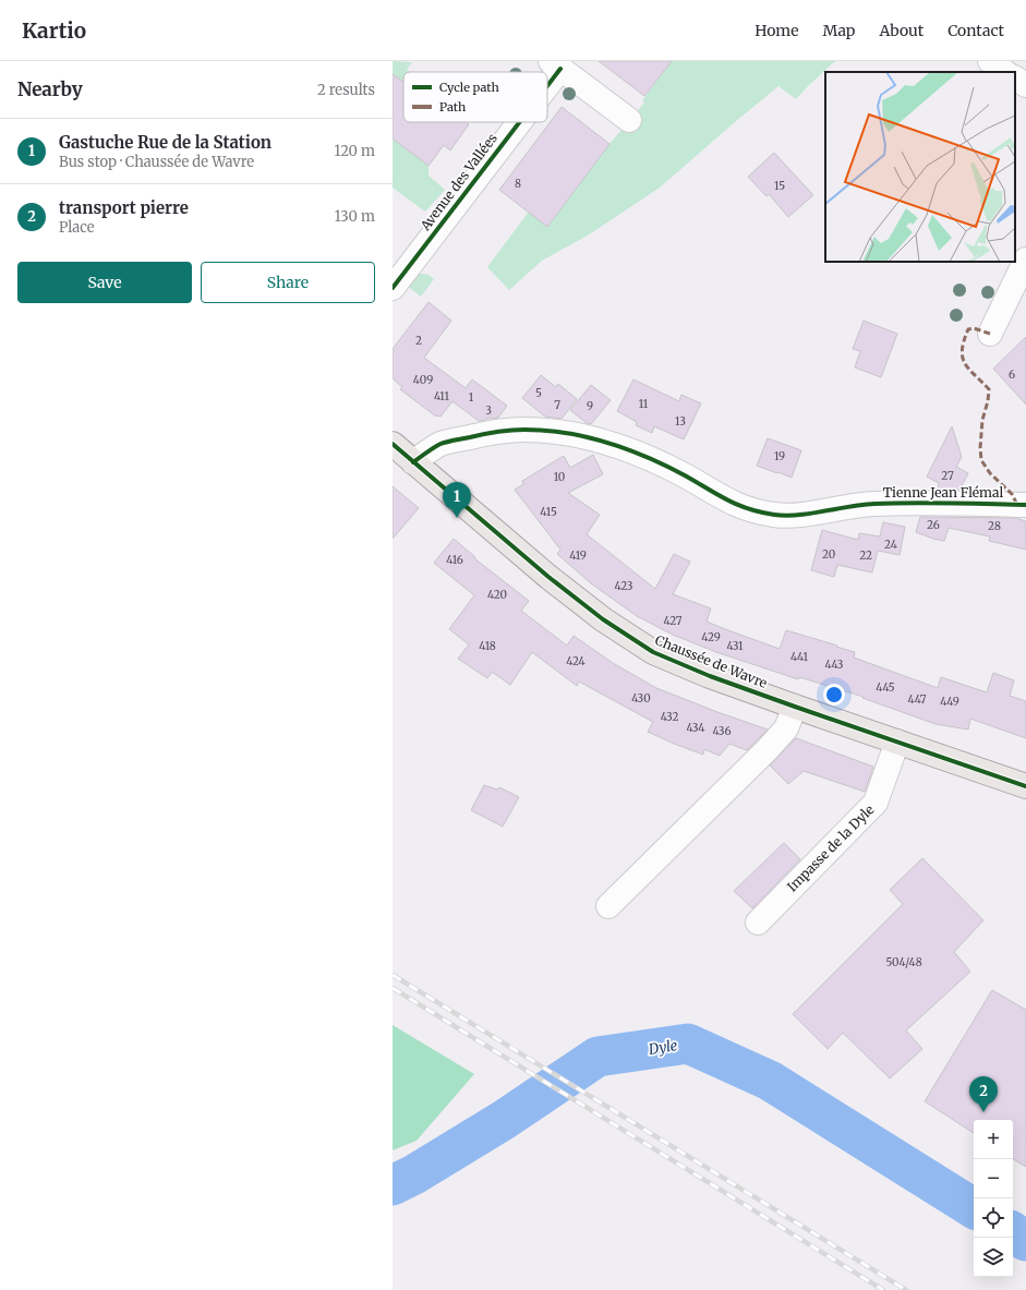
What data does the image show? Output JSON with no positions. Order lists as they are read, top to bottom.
{
  "streets": {
    "main road": ["Chaussée de Wavre"],
    "street": ["Avenue des Vallées", "Tienne Jean Flémal", "Impasse de la Dyle"]
  },
  "crossings": [
    ["Tienne Jean Flémal", "Chaussée de Wavre"],
    ["Chaussée de Wavre", "Impasse de la Dyle"]
  ],
  "water": ["Dyle"],
  "house_numbers": [
    "8",
    "15",
    "2",
    "6",
    "409",
    "5",
    "411",
    "1",
    "11",
    "7",
    "9",
    "3",
    "13",
    "19",
    "27",
    "10",
    "415",
    "26",
    "28",
    "24",
    "20",
    "419",
    "22",
    "416",
    "423",
    "420",
    "427",
    "429",
    "418",
    "431",
    "441",
    "424",
    "443",
    "445",
    "430",
    "447",
    "449",
    "432",
    "434",
    "436",
    "504/48"
  ],
  "legend": ["Cycle path", "Path"],
  "page": {
    "header": "Kartio",
    "nav": [
      "Home",
      "Map",
      "About",
      "Contact"
    ],
    "heading": ["Nearby", "2 results"],
    "list": [
      {
        "mark": "1",
        "name": "Gastuche Rue de la Station",
        "note": "Bus stop · Chaussée de Wavre",
        "value": "120 m"
      },
      {
        "mark": "2",
        "name": "transport pierre",
        "note": "Place",
        "value": "130 m"
      }
    ],
    "buttons": ["Save", "Share"],
    "pins": ["1", "2"],
    "map_buttons": ["+", "−"]
  }
}
